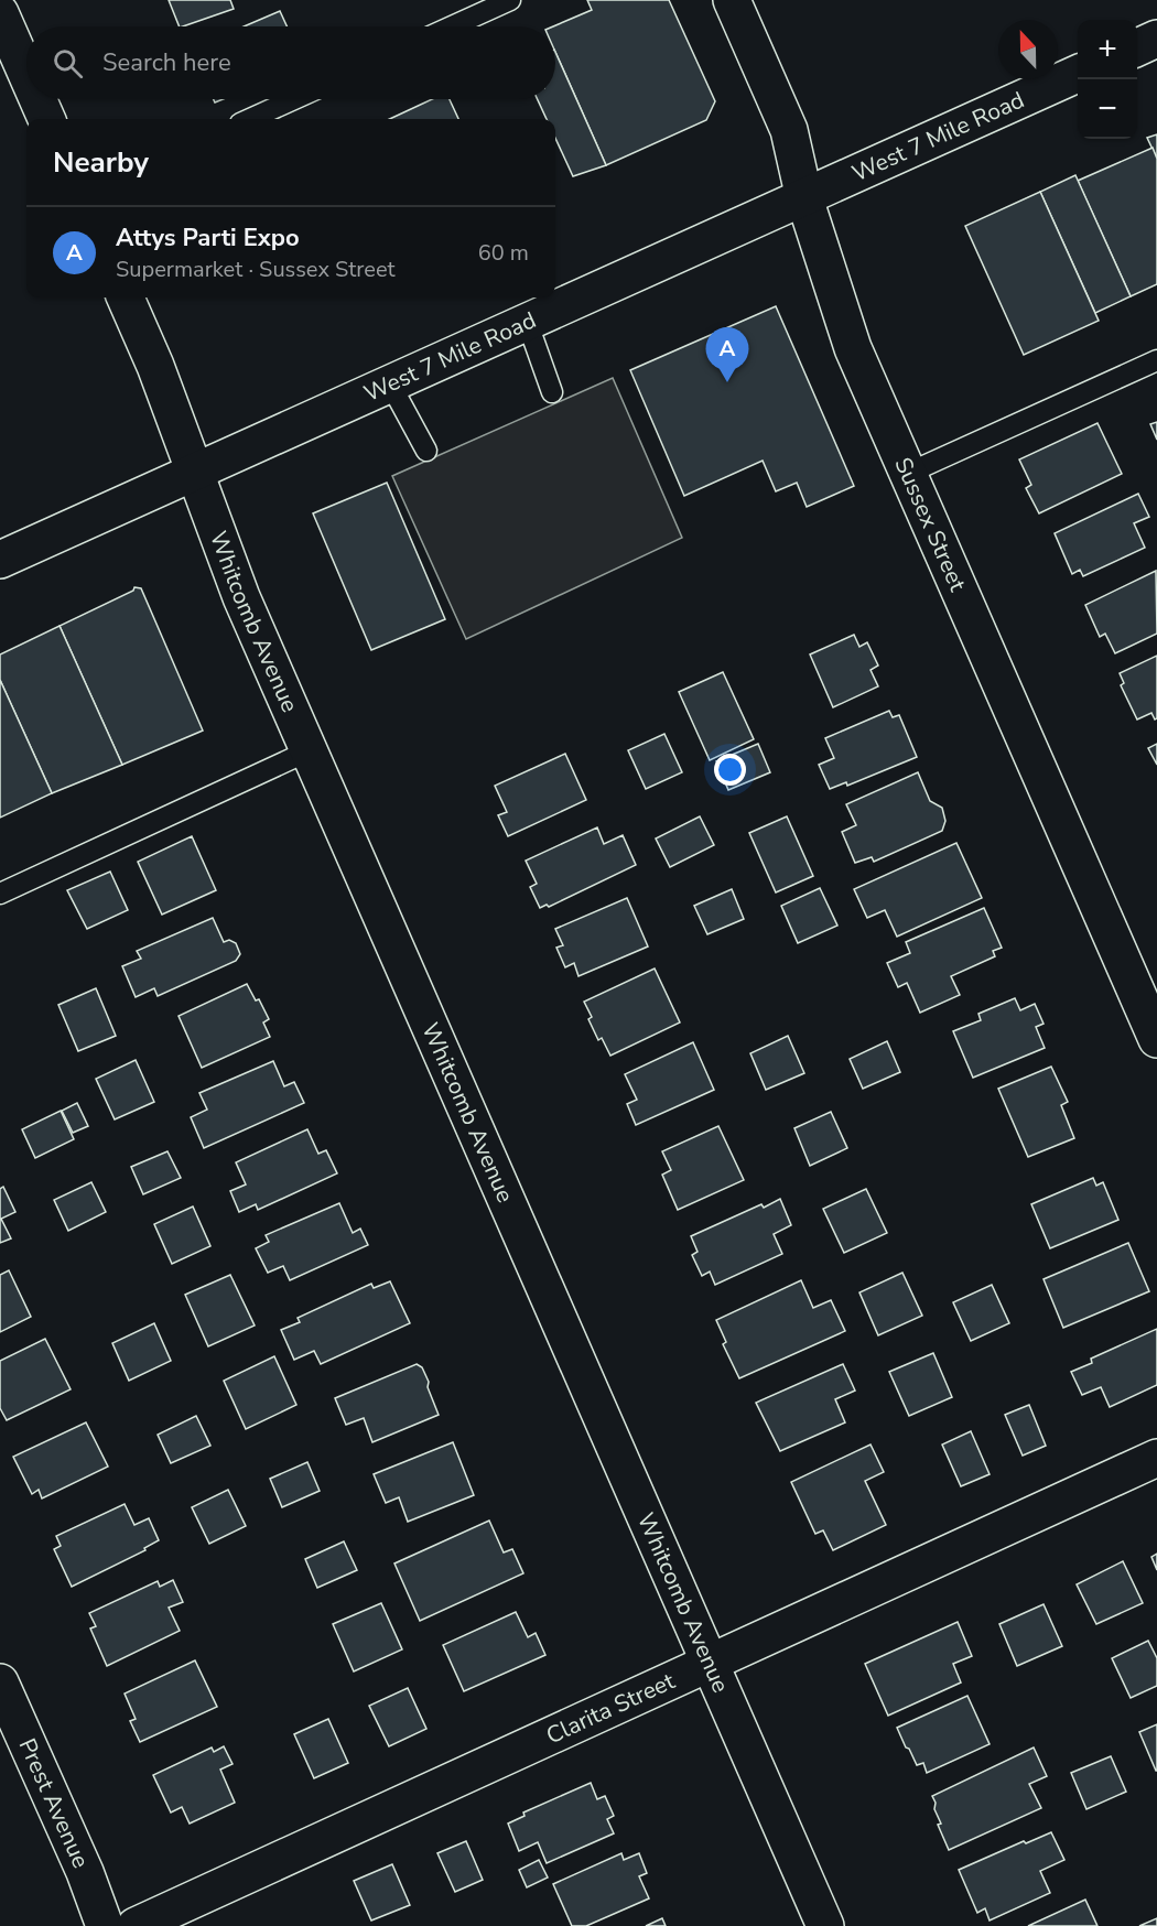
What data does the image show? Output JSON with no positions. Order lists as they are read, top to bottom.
{
  "streets": {
    "street": [
      "West 7 Mile Road",
      "Sussex Street",
      "Whitcomb Avenue",
      "Clarita Street",
      "Prest Avenue"
    ]
  },
  "crossings": [
    ["West 7 Mile Road", "Sussex Street"],
    ["West 7 Mile Road", "Whitcomb Avenue"],
    ["Whitcomb Avenue", "Clarita Street"]
  ],
  "north": "top",
  "page": {
    "map_buttons": ["+", "−"],
    "search": "Search here",
    "heading": "Nearby",
    "list": [
      {
        "mark": "A",
        "name": "Attys Parti Expo",
        "note": "Supermarket · Sussex Street",
        "value": "60 m"
      }
    ],
    "pins": "A"
  }
}
